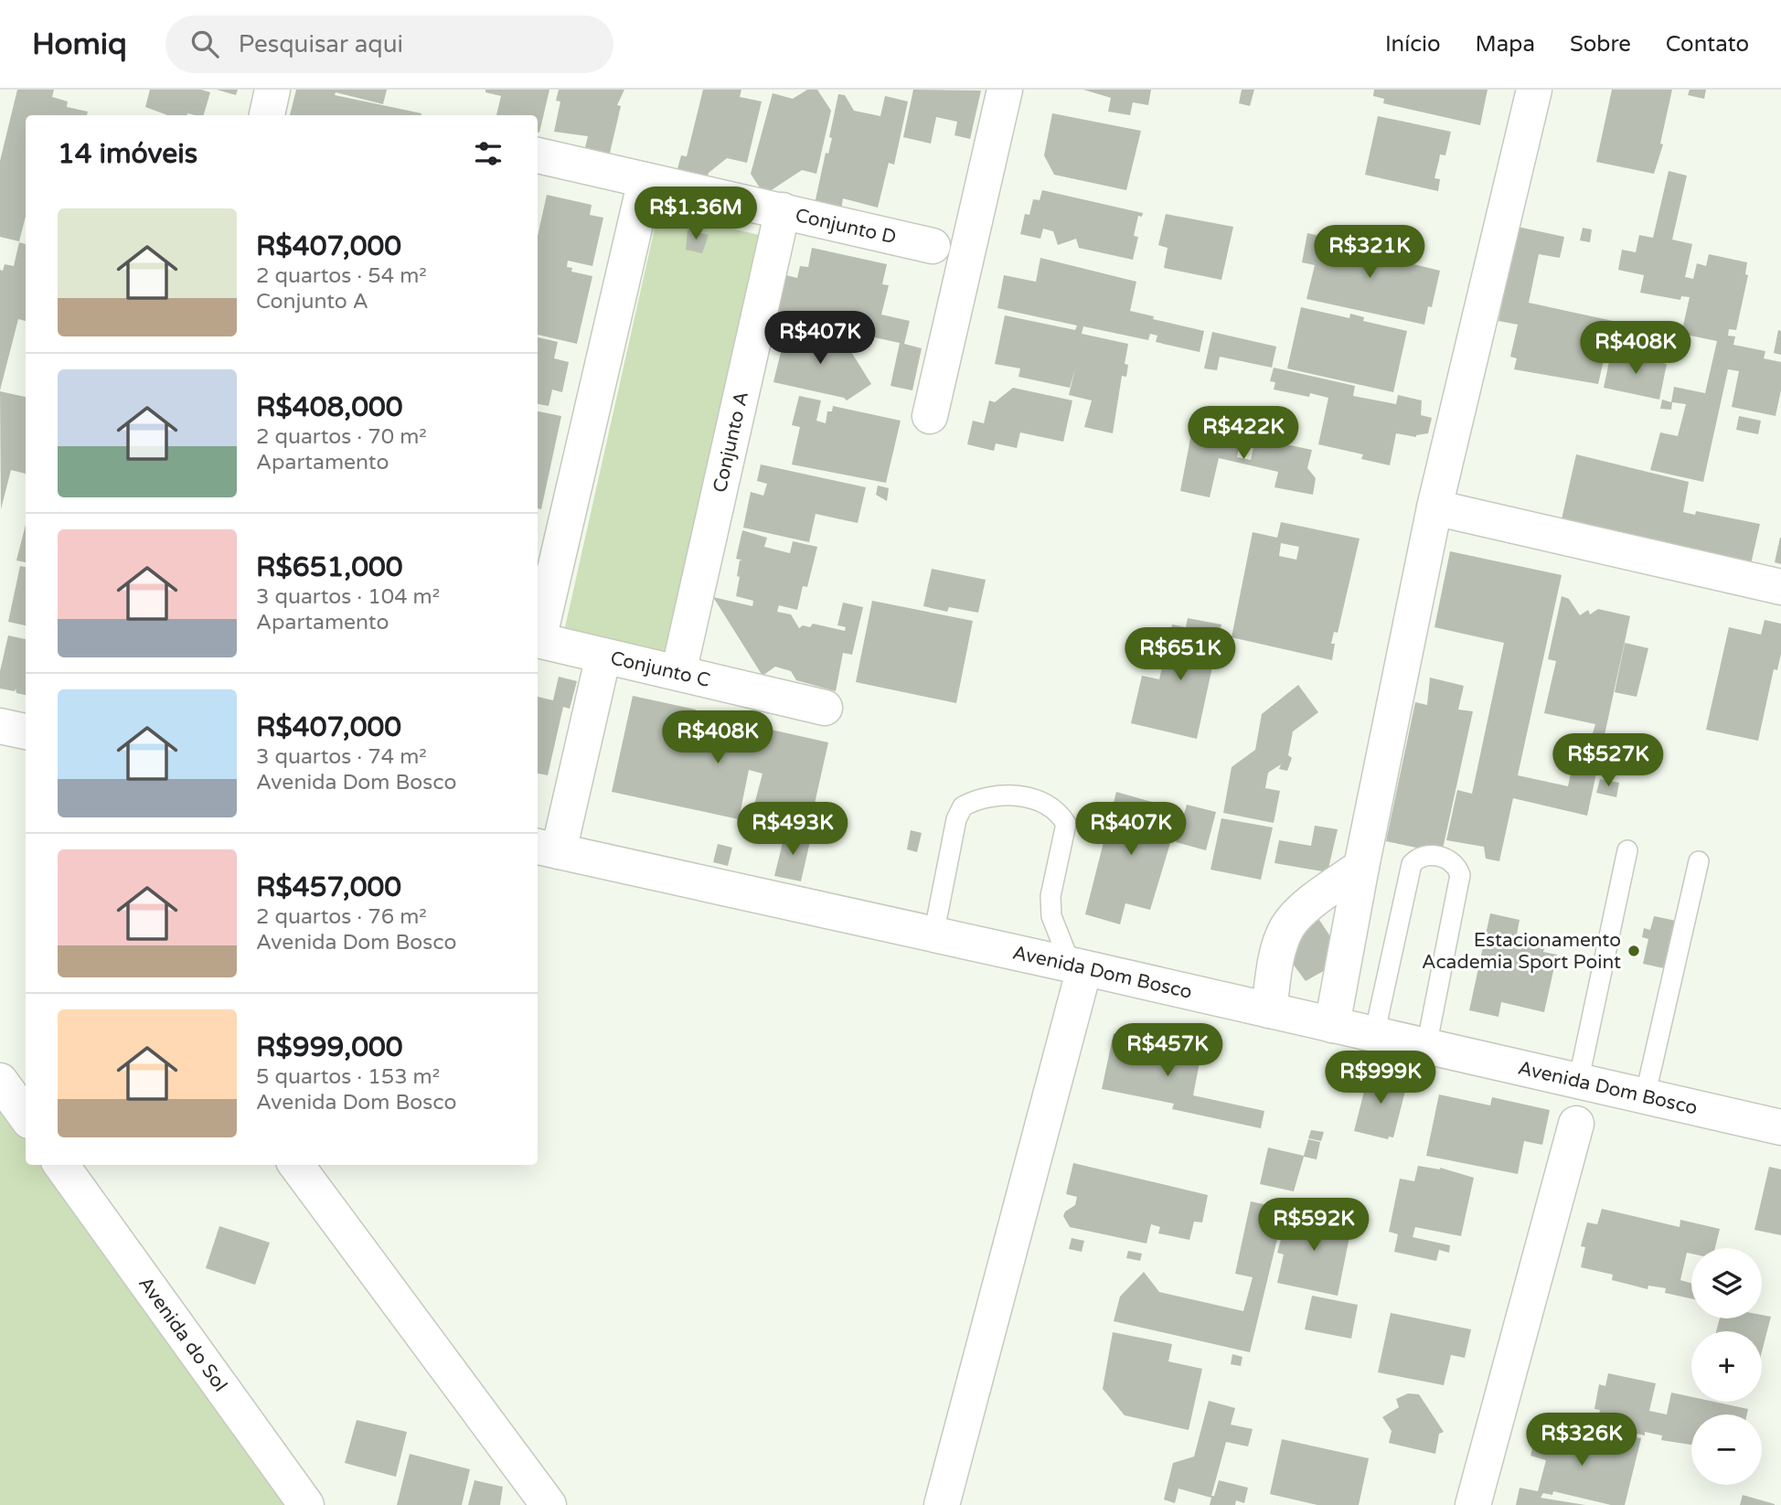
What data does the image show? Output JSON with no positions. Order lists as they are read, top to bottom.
{
  "streets": {
    "street": [
      "Conjunto D",
      "Conjunto A",
      "Conjunto C",
      "Avenida Dom Bosco",
      "Avenida do Sol"
    ]
  },
  "crossings": [
    ["Conjunto D", "Conjunto A"],
    ["Conjunto A", "Conjunto C"]
  ],
  "places": ["Estacionamento Academia Sport Point"],
  "page": {
    "header": "Homiq",
    "search": "Pesquisar aqui",
    "nav": [
      "Início",
      "Mapa",
      "Sobre",
      "Contato"
    ],
    "heading": "14 imóveis",
    "price": [
      "R$1.36M",
      "R$321K",
      "R$407K",
      "R$408K",
      "R$422K",
      "R$651K",
      "R$408K",
      "R$527K",
      "R$493K",
      "R$407K",
      "R$457K",
      "R$999K",
      "R$592K",
      "R$326K"
    ],
    "list": [
      {
        "name": "R$407,000",
        "note": "2 quartos · 54 m² · Conjunto A"
      },
      {
        "name": "R$408,000",
        "note": "2 quartos · 70 m² · Apartamento"
      },
      {
        "name": "R$651,000",
        "note": "3 quartos · 104 m² · Apartamento"
      },
      {
        "name": "R$407,000",
        "note": "3 quartos · 74 m² · Avenida Dom Bosco"
      },
      {
        "name": "R$457,000",
        "note": "2 quartos · 76 m² · Avenida Dom Bosco"
      },
      {
        "name": "R$999,000",
        "note": "5 quartos · 153 m² · Avenida Dom Bosco"
      }
    ],
    "map_buttons": ["+", "−"]
  }
}
